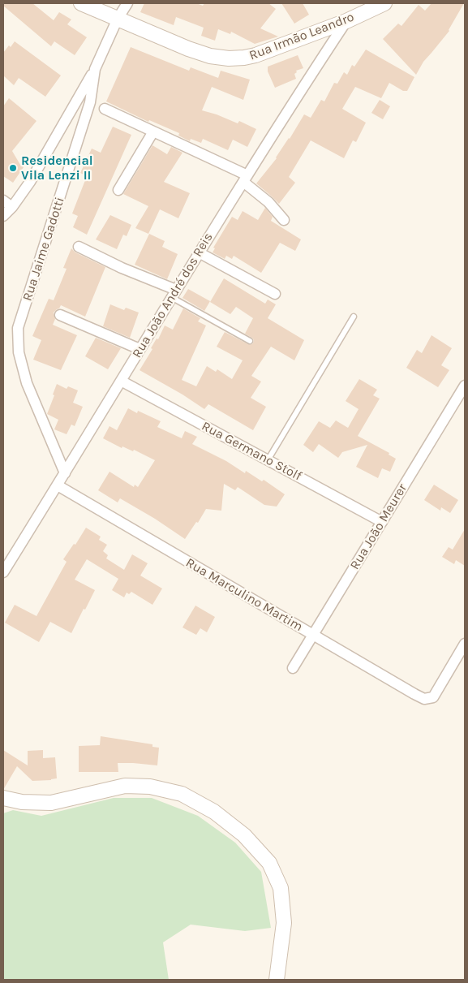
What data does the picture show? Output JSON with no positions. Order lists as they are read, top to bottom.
{
  "streets": {
    "street": [
      "Rua Irmão Leandro",
      "Rua Jaime Gadotti",
      "Rua João André dos Reis",
      "Rua Germano Stolf",
      "Rua João Meurer",
      "Rua Marculino Martim"
    ]
  },
  "crossings": [
    ["Rua Irmão Leandro", "Rua Jaime Gadotti"],
    ["Rua Irmão Leandro", "Rua João André dos Reis"],
    ["Rua Jaime Gadotti", "Rua João André dos Reis"],
    ["Rua João André dos Reis", "Rua Germano Stolf"],
    ["Rua João André dos Reis", "Rua Marculino Martim"],
    ["Rua Germano Stolf", "Rua João Meurer"],
    ["Rua João Meurer", "Rua Marculino Martim"]
  ],
  "places": ["Residencial Vila Lenzi II"]
}
